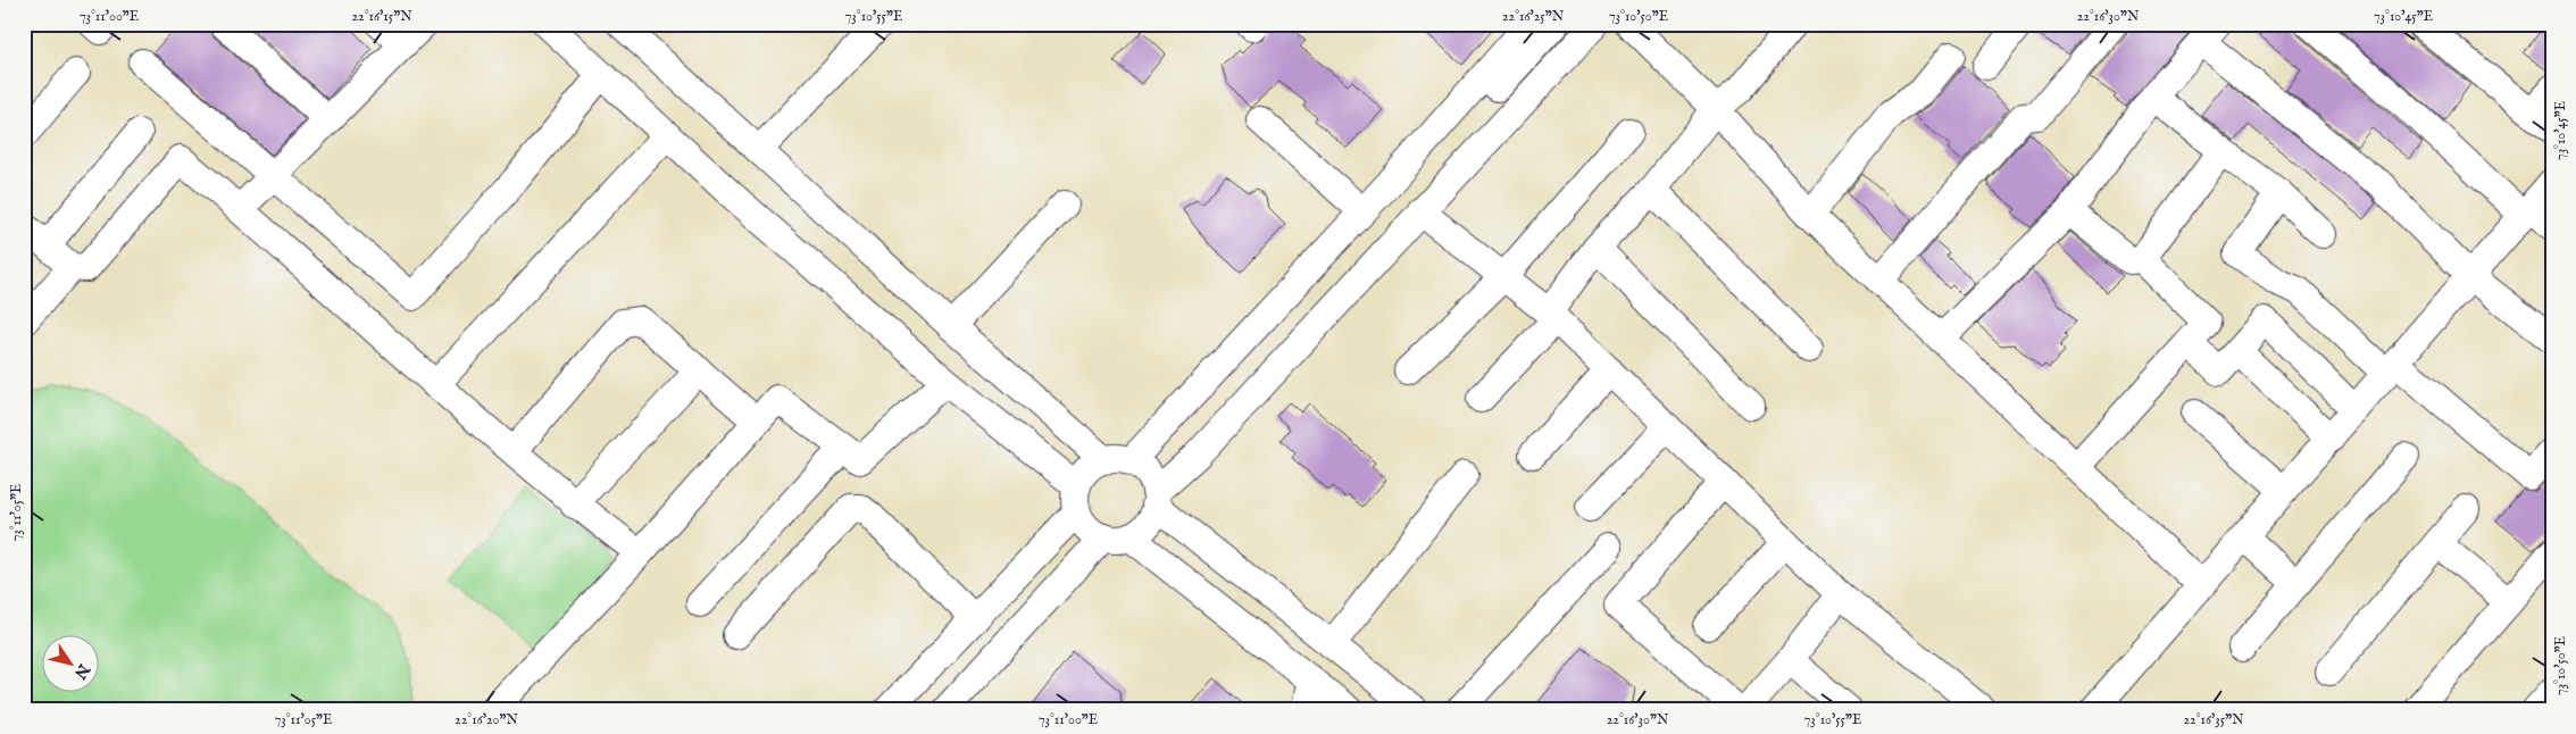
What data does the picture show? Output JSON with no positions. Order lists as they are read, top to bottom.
{
  "north": "bottom right",
  "coordinates": [
    "73°11'00\"E",
    "22°16'15\"N",
    "73°10'55\"E",
    "22°16'25\"N",
    "73°10'50\"E",
    "22°16'30\"N",
    "73°10'45\"E",
    "73°11'05\"E",
    "22°16'20\"N",
    "22°16'35\"N"
  ]
}
